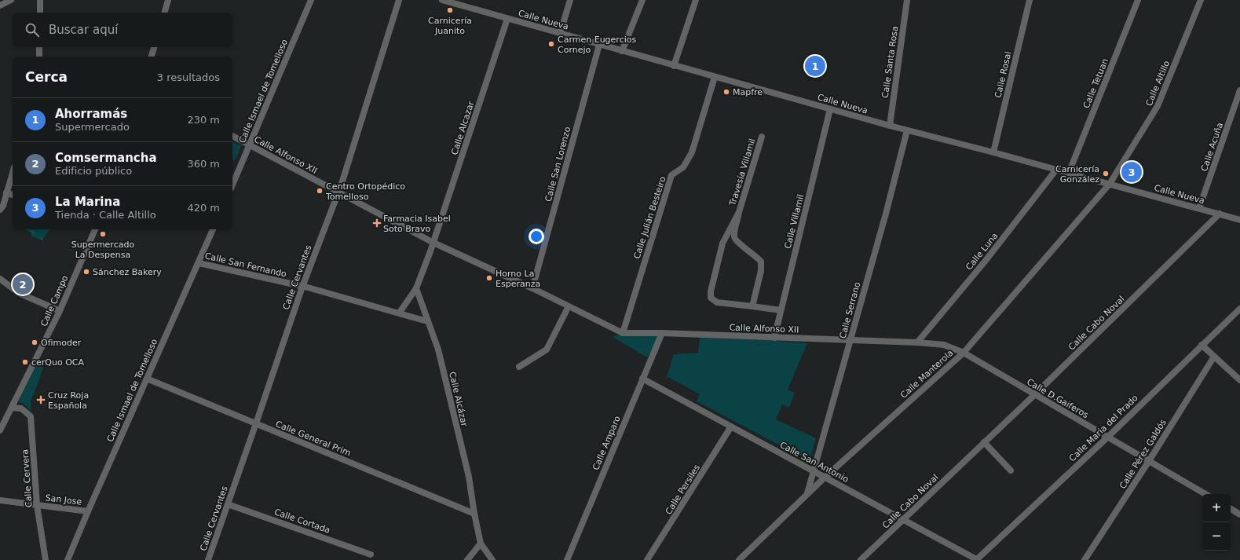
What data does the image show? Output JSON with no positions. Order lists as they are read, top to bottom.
{
  "streets": {
    "street": [
      "Calle Nueva",
      "Calle Santa Rosa",
      "Calle Rosal",
      "Calle Tetuan",
      "Calle Altillo",
      "Calle Ismael de Tomelloso",
      "Calle Alcazar",
      "Calle Acuña",
      "Calle Alfonso XII",
      "Calle San Lorenzo",
      "Travesía Villamil",
      "Calle Julián Besteiro",
      "Calle Villamil",
      "Calle Luna",
      "Calle San Fernando",
      "Calle Cervantes",
      "Calle Campo",
      "Calle Serrano",
      "Calle Cabo Noval",
      "Calle Manterola",
      "Calle D.Gaiferos",
      "Calle Alcázar",
      "Calle Maria del Prado",
      "Calle General Prim",
      "Calle Amparo",
      "Calle Pérez Galdós",
      "Calle San Antonio",
      "Calle Cervera",
      "Calle Persiles",
      "San Jose",
      "Calle Cortada"
    ]
  },
  "crossings": [
    ["Calle Nueva", "Calle Santa Rosa"],
    ["Calle Nueva", "Calle Rosal"],
    ["Calle Nueva", "Calle Tetuan"],
    ["Calle Nueva", "Calle Altillo"],
    ["Calle Nueva", "Calle Alcazar"],
    ["Calle Nueva", "Calle Acuña"],
    ["Calle Nueva", "Calle San Lorenzo"],
    ["Calle Nueva", "Calle Julián Besteiro"],
    ["Calle Nueva", "Calle Villamil"],
    ["Calle Nueva", "Calle Luna"],
    ["Calle Nueva", "Calle Serrano"],
    ["Calle Nueva", "Calle Cabo Noval"],
    ["Calle Nueva", "Calle Manterola"],
    ["Calle Altillo", "Calle Manterola"],
    ["Calle Ismael de Tomelloso", "Calle Alfonso XII"],
    ["Calle Ismael de Tomelloso", "Calle San Fernando"],
    ["Calle Ismael de Tomelloso", "Calle General Prim"],
    ["Calle Ismael de Tomelloso", "San Jose"],
    ["Calle Alcazar", "Calle Alfonso XII"],
    ["Calle Alfonso XII", "Calle San Lorenzo"],
    ["Calle Alfonso XII", "Calle Julián Besteiro"],
    ["Calle Alfonso XII", "Calle Villamil"],
    ["Calle Alfonso XII", "Calle Luna"],
    ["Calle Alfonso XII", "Calle Cervantes"],
    ["Calle Alfonso XII", "Calle Serrano"],
    ["Calle Alfonso XII", "Calle Manterola"],
    ["Calle Alfonso XII", "Calle D.Gaiferos"],
    ["Calle Alfonso XII", "Calle Amparo"],
    ["Travesía Villamil", "Calle Villamil"],
    ["Calle San Fernando", "Calle Cervantes"],
    ["Calle San Fernando", "Calle Alcázar"],
    ["Calle Cervantes", "Calle General Prim"],
    ["Calle Cervantes", "Calle Cortada"],
    ["Calle Campo", "Calle Cervera"],
    ["Calle Serrano", "Calle Manterola"],
    ["Calle Serrano", "Calle San Antonio"],
    ["Calle Cabo Noval", "Calle D.Gaiferos"],
    ["Calle Cabo Noval", "Calle San Antonio"],
    ["Calle Manterola", "Calle D.Gaiferos"],
    ["Calle Manterola", "Calle San Antonio"],
    ["Calle D.Gaiferos", "Calle Maria del Prado"],
    ["Calle D.Gaiferos", "Calle Pérez Galdós"],
    ["Calle Alcázar", "Calle General Prim"],
    ["Calle Maria del Prado", "Calle San Antonio"],
    ["Calle Amparo", "Calle San Antonio"],
    ["Calle San Antonio", "Calle Persiles"],
    ["Calle Cervera", "San Jose"]
  ],
  "places": {
    "other": [
      "Carnicería Juanito",
      "Carmen Eugercios Cornejo",
      "Mapfre",
      "Carnicería González",
      "Centro Ortopédico Tomelloso",
      "Supermercado La Despensa",
      "Sánchez Bakery",
      "Horno La Esperanza",
      "Ofimoder",
      "cerQuo OCA"
    ],
    "health": ["Farmacia Isabel Soto Bravo", "Cruz Roja Española"]
  },
  "page": {
    "search": "Buscar aquí",
    "pins": ["1", "3", "2"],
    "heading": ["Cerca", "3 resultados"],
    "list": [
      {
        "mark": "1",
        "name": "Ahorramás",
        "note": "Supermercado",
        "value": "230 m"
      },
      {
        "mark": "2",
        "name": "Comsermancha",
        "note": "Edificio público",
        "value": "360 m"
      },
      {
        "mark": "3",
        "name": "La Marina",
        "note": "Tienda · Calle Altillo",
        "value": "420 m"
      }
    ],
    "map_buttons": ["+", "−"]
  }
}
